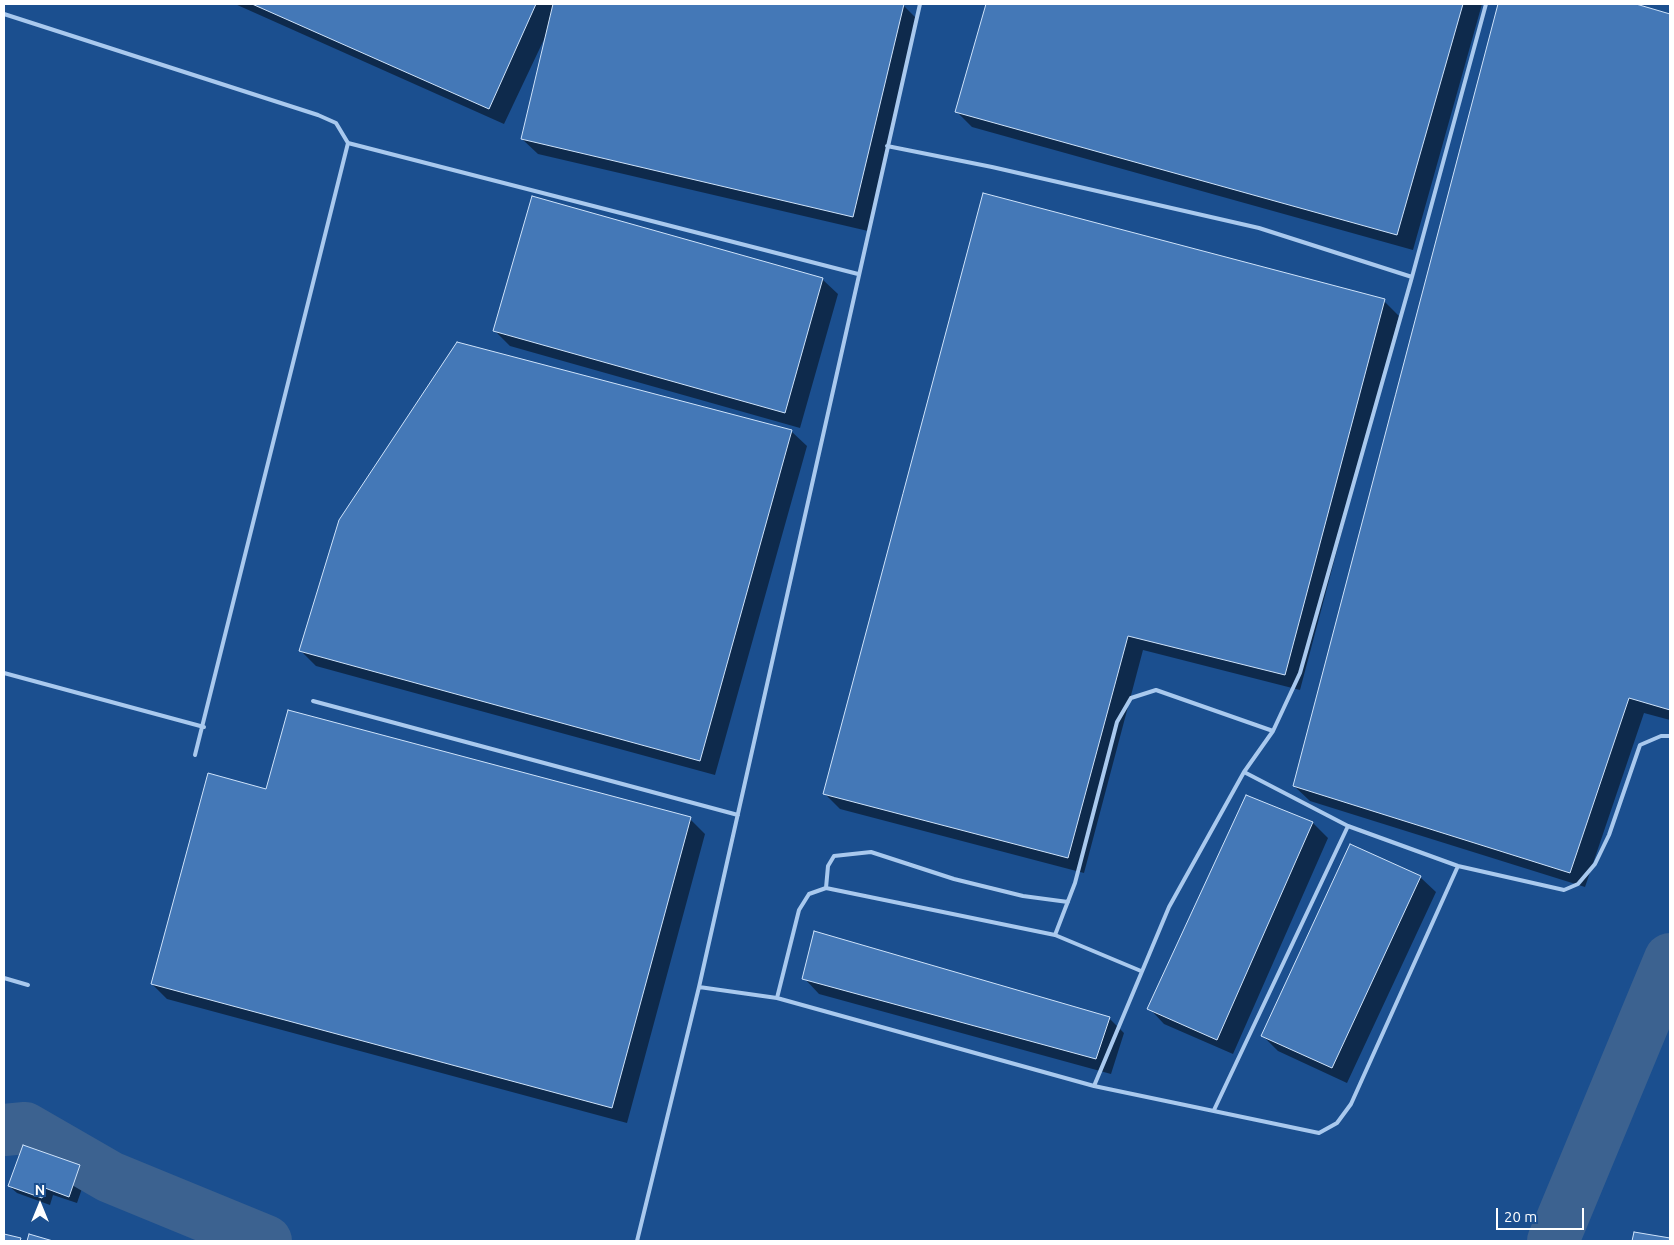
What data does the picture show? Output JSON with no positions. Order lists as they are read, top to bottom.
{
  "scale_bar": "20 m",
  "north": "top"
}
